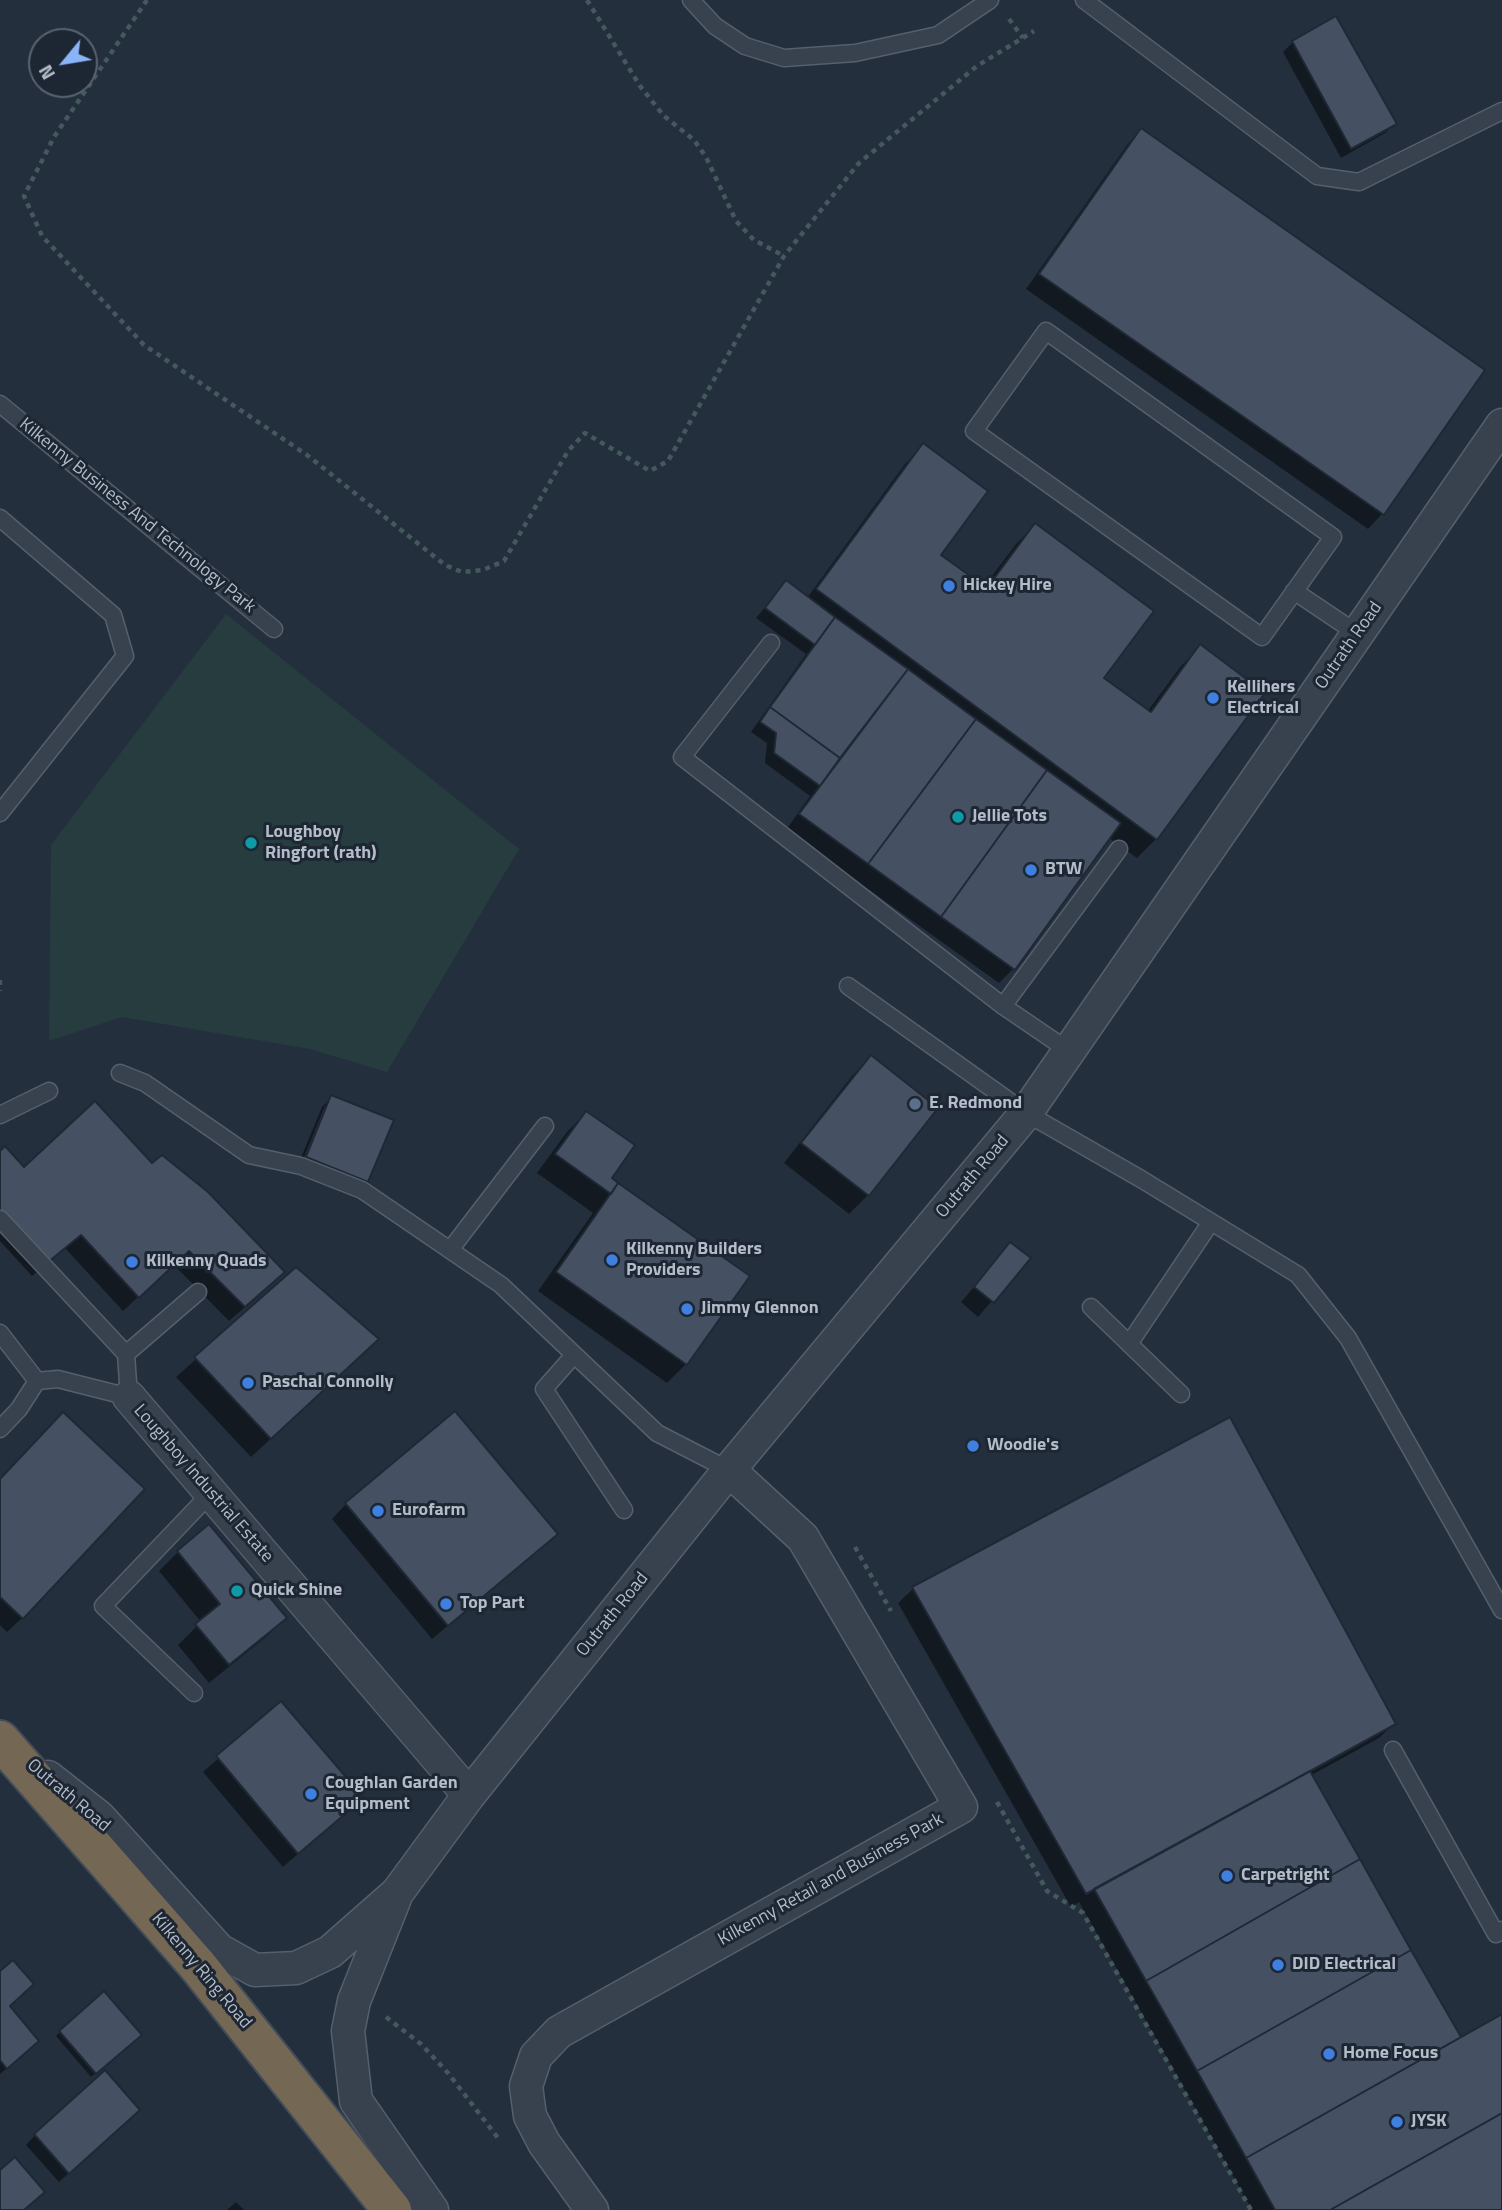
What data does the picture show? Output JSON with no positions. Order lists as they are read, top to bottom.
{
  "streets": {
    "highway": ["Kilkenny Ring Road"],
    "street": ["Outrath Road", "Loughboy Industrial Estate", "Kilkenny Retail and Business Park"],
    "lane": ["Kilkenny Business And Technology Park"]
  },
  "crossings": [
    ["Outrath Road", "Loughboy Industrial Estate"],
    ["Outrath Road", "Kilkenny Retail and Business Park"],
    ["Outrath Road", "Kilkenny Ring Road"]
  ],
  "places": [
    "Hickey Hire",
    "Kellihers Electrical",
    "Jellie Tots",
    "Loughboy Ringfort (rath)",
    "BTW",
    "E. Redmond",
    "Kilkenny Builders Providers",
    "Kilkenny Quads",
    "Jimmy Glennon",
    "Paschal Connolly",
    "Woodie's",
    "Eurofarm",
    "Quick Shine",
    "Top Part",
    "Coughlan Garden Equipment",
    "Carpetright",
    "DID Electrical",
    "Home Focus",
    "JYSK"
  ],
  "north": "bottom left"
}
